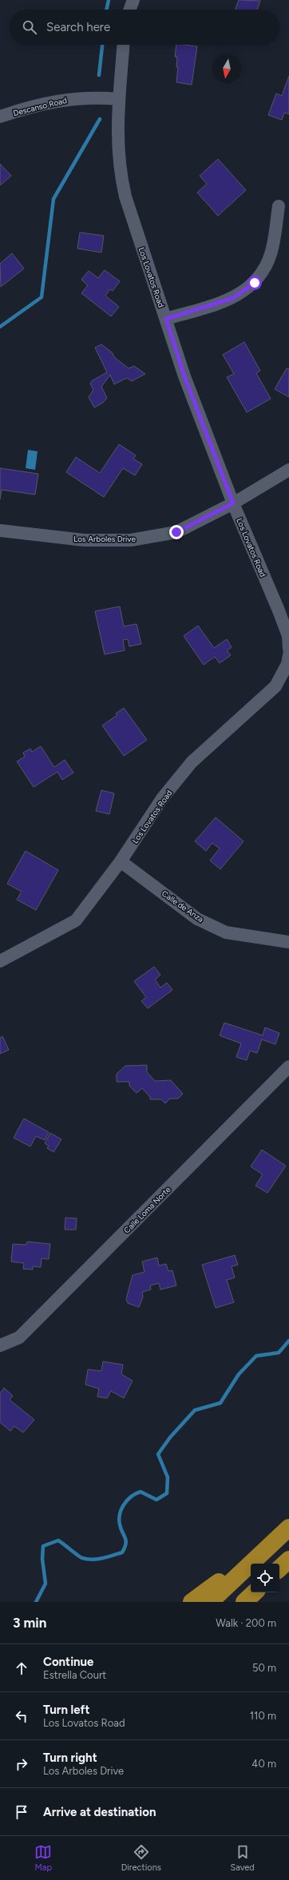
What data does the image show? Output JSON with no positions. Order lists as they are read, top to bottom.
{
  "streets": {
    "street": [
      "Descanso Road",
      "Los Lovatos Road",
      "Los Arboles Drive",
      "Calle de Anza",
      "Calle Loma Norte"
    ]
  },
  "crossings": [
    ["Descanso Road", "Los Lovatos Road"],
    ["Los Lovatos Road", "Los Arboles Drive"],
    ["Los Lovatos Road", "Calle de Anza"]
  ],
  "north": "bottom",
  "page": {
    "search": "Search here",
    "heading": ["3 min", "Walk · 200 m"],
    "list": [
      ["Continue", "Estrella Court", "50 m"],
      ["Turn left", "Los Lovatos Road", "110 m"],
      ["Turn right", "Los Arboles Drive", "40 m"],
      "Arrive at destination"
    ],
    "nav": ["Map", "Directions", "Saved"]
  }
}
